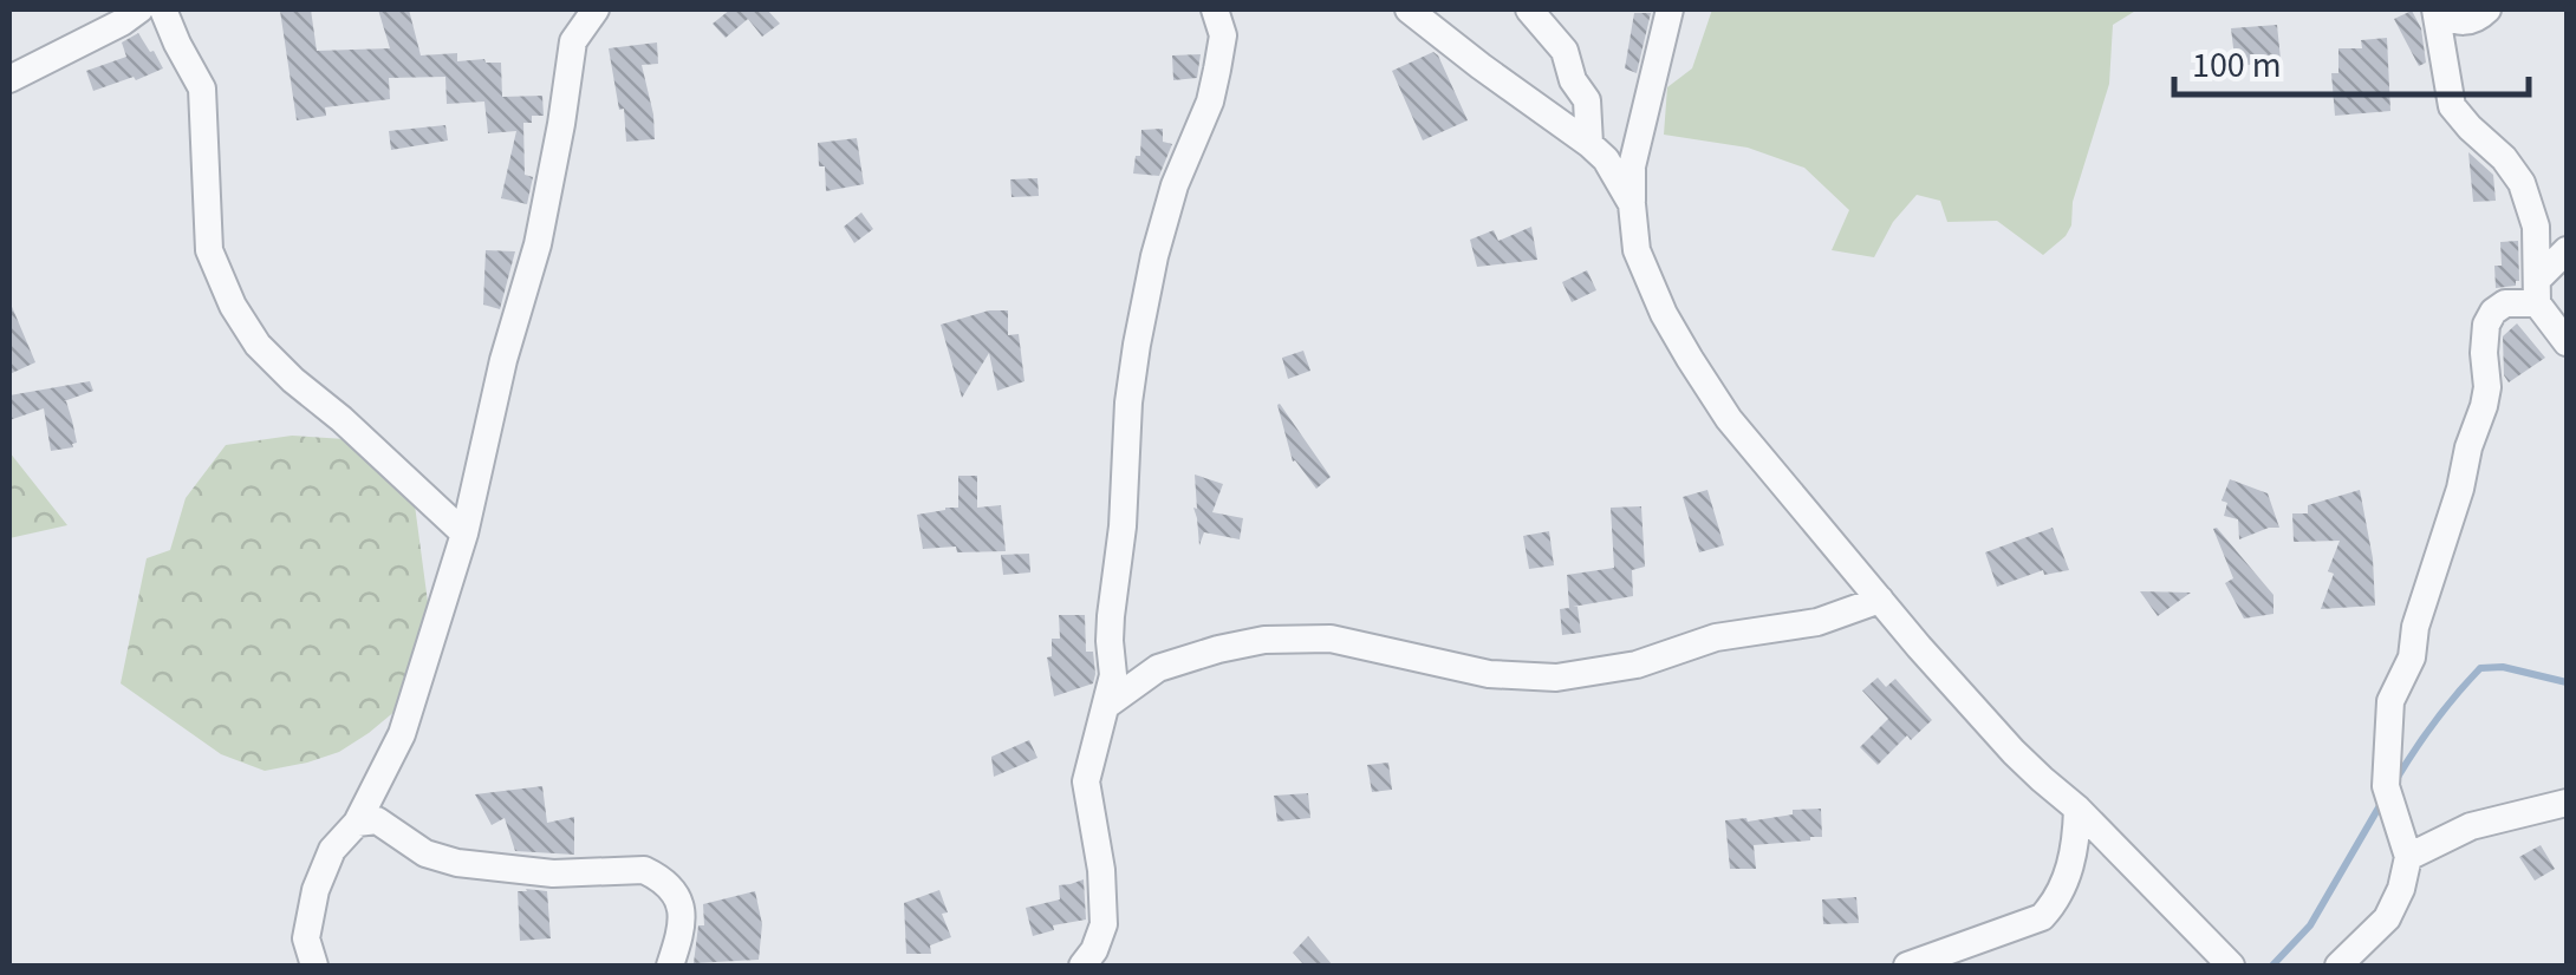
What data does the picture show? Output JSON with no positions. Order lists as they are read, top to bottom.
{
  "scale_bar": "100 m"
}
